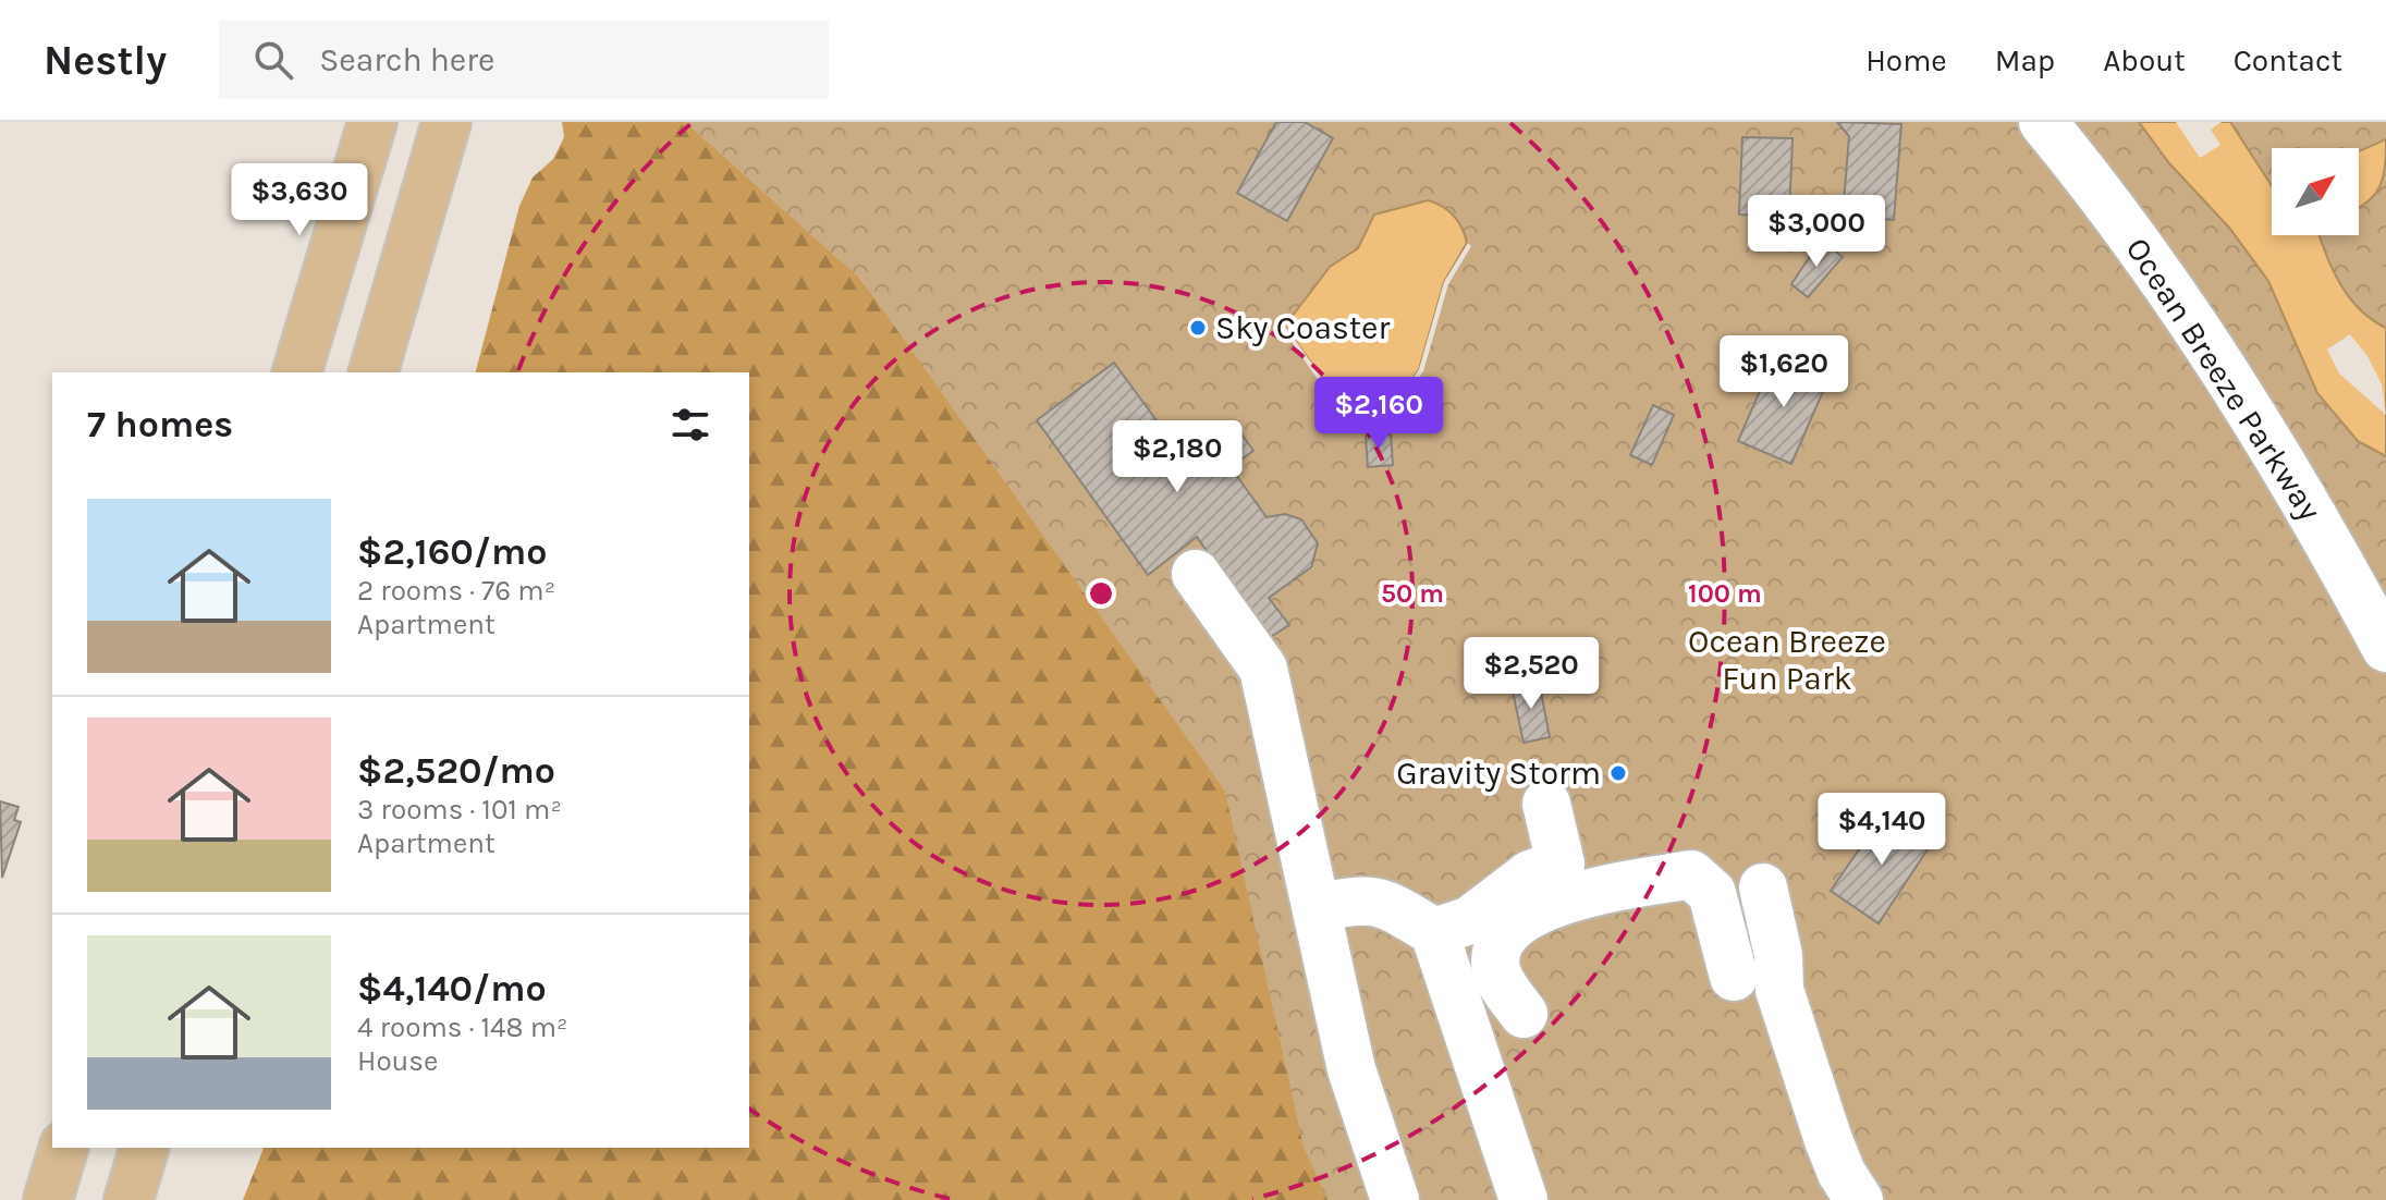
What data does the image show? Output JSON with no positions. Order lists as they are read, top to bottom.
{
  "streets": {
    "street": ["Ocean Breeze Parkway"]
  },
  "parks": ["Ocean Breeze Fun Park"],
  "places": ["Sky Coaster", "Gravity Storm"],
  "north": "top right",
  "page": {
    "header": "Nestly",
    "search": "Search here",
    "nav": [
      "Home",
      "Map",
      "About",
      "Contact"
    ],
    "price": [
      "$3,630",
      "$3,000",
      "$1,620",
      "$2,160",
      "$2,180",
      "$2,520",
      "$4,140"
    ],
    "heading": "7 homes",
    "list": [
      {
        "name": "$2,160/mo",
        "note": "2 rooms · 76 m² · Apartment"
      },
      {
        "name": "$2,520/mo",
        "note": "3 rooms · 101 m² · Apartment"
      },
      {
        "name": "$4,140/mo",
        "note": "4 rooms · 148 m² · House"
      }
    ]
  },
  "rings": ["50 m", "100 m"]
}
